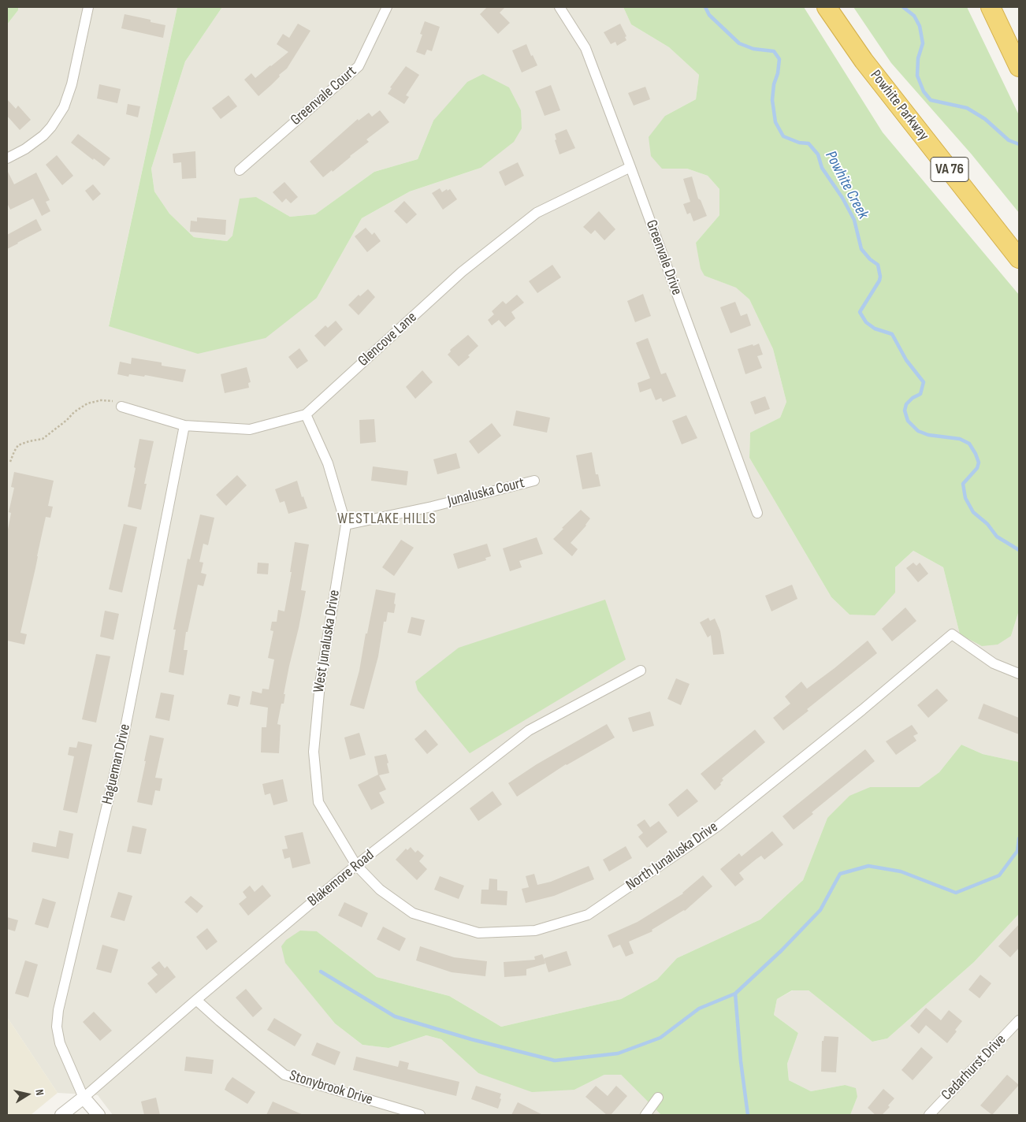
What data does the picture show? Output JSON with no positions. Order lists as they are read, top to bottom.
{
  "streets": {
    "highway": ["Powhite Parkway", "VA 76"],
    "street": [
      "Greenvale Court",
      "Greenvale Drive",
      "Glencove Lane",
      "Junaluska Court",
      "West Junaluska Drive",
      "Hagueman Drive",
      "North Junaluska Drive",
      "Blakemore Road",
      "Cedarhurst Drive",
      "Stonybrook Drive"
    ]
  },
  "crossings": [
    ["Greenvale Drive", "Glencove Lane"],
    ["Glencove Lane", "West Junaluska Drive"],
    ["Glencove Lane", "Hagueman Drive"],
    ["Junaluska Court", "West Junaluska Drive"],
    ["West Junaluska Drive", "North Junaluska Drive"],
    ["West Junaluska Drive", "Blakemore Road"],
    ["Hagueman Drive", "Blakemore Road"],
    ["North Junaluska Drive", "Blakemore Road"],
    ["Blakemore Road", "Stonybrook Drive"]
  ],
  "districts": ["WESTLAKE HILLS"],
  "water": ["Powhite Creek"],
  "north": "right"
}
